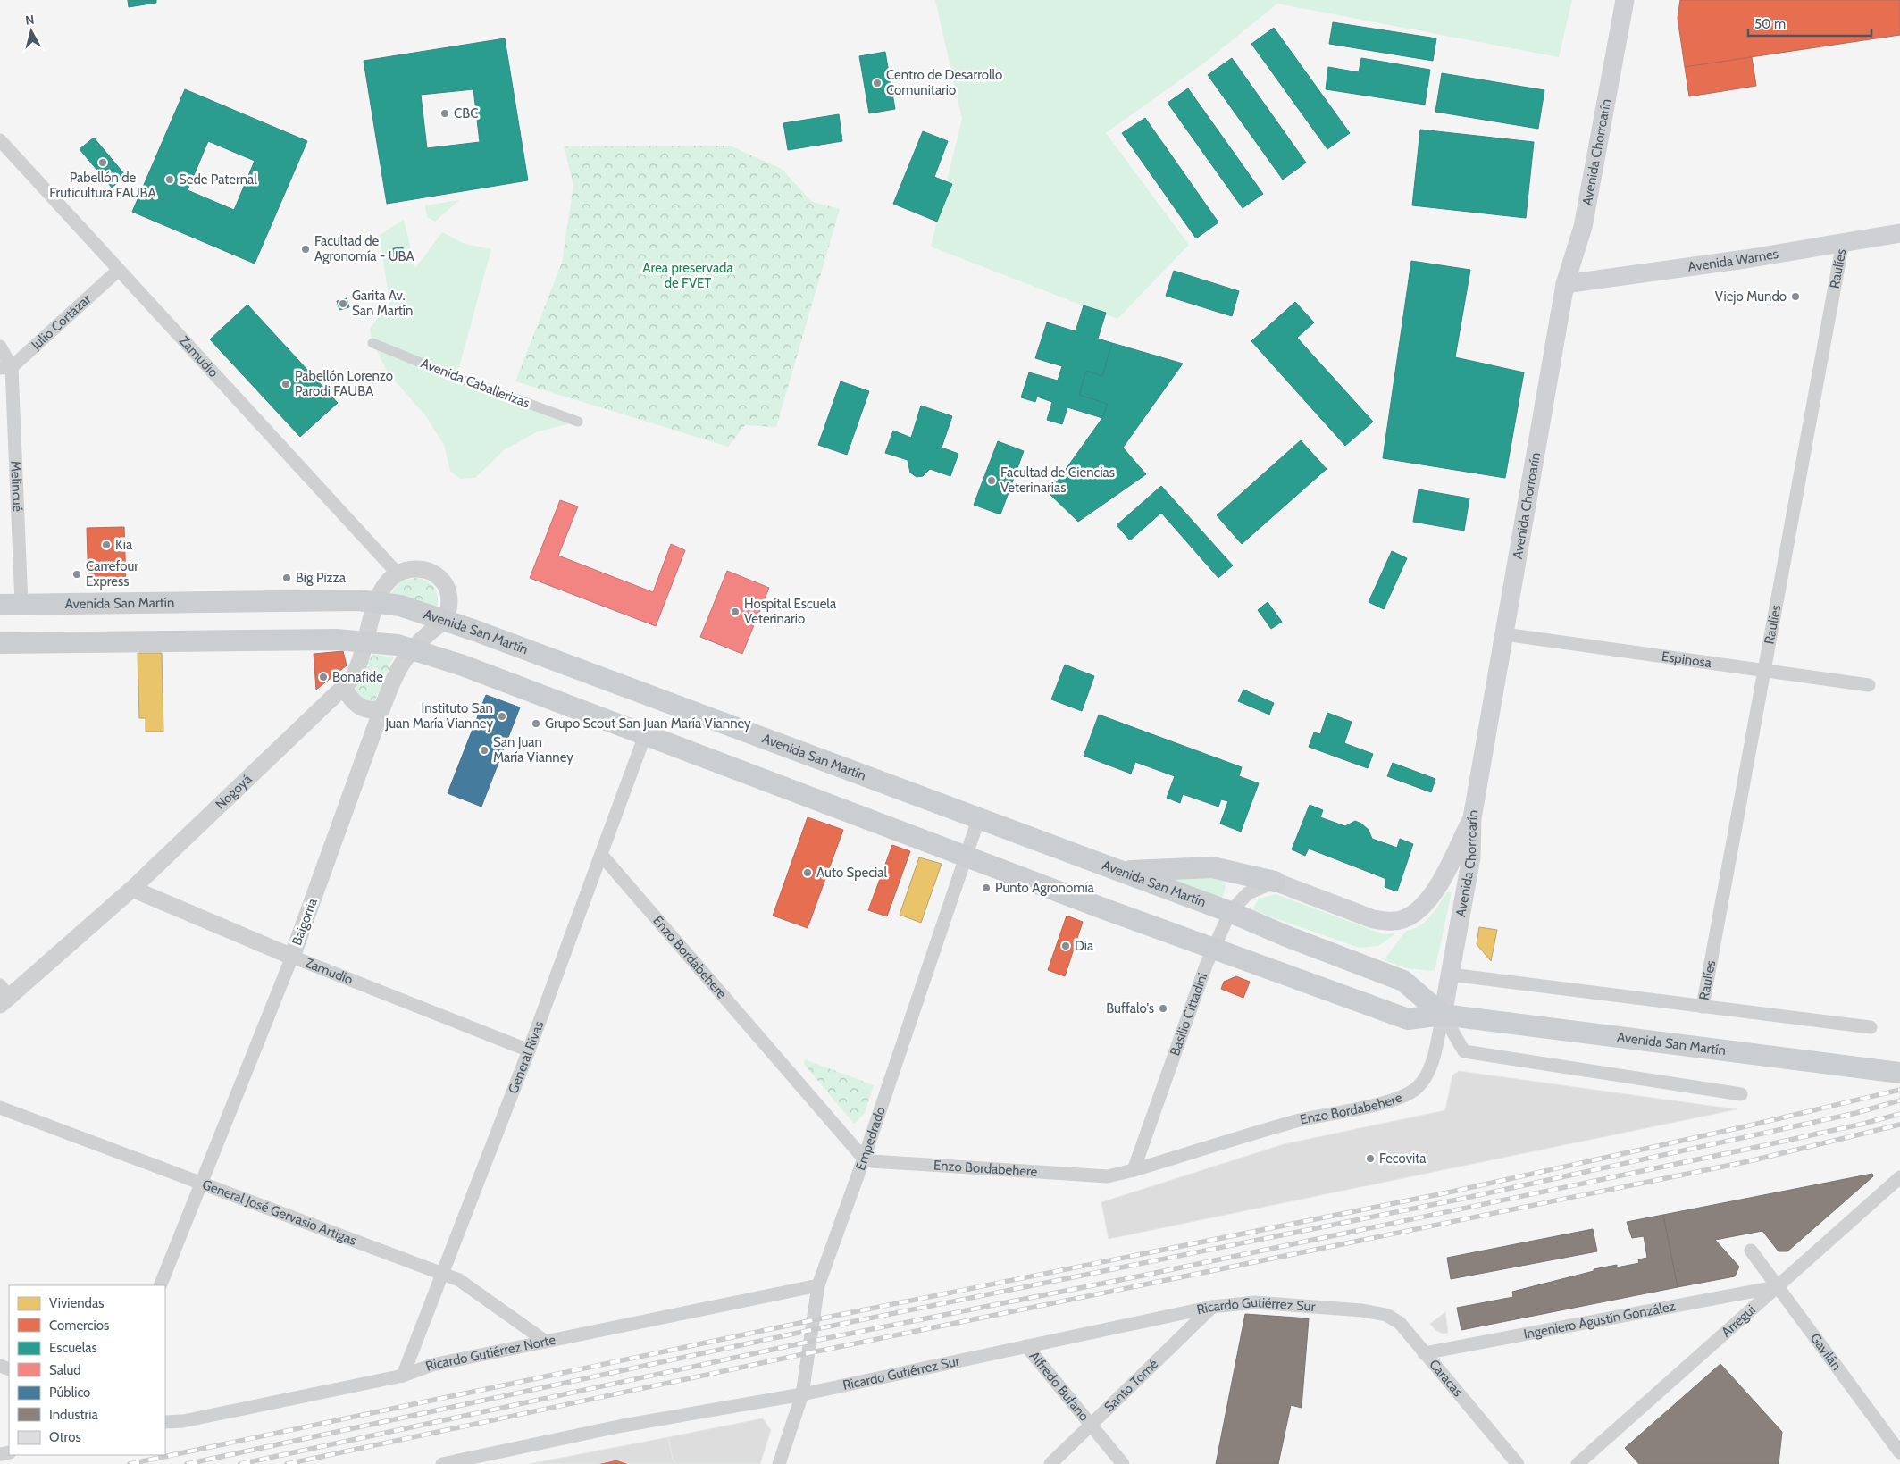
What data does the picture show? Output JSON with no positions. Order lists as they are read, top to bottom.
{
  "streets": {
    "main road": ["Avenida Chorroarín", "Avenida Warnes", "Avenida San Martín"],
    "street": [
      "Raulíes",
      "Julio Cortázar",
      "Zamudio",
      "Avenida Caballerizas",
      "Melincué",
      "Espinosa",
      "Nogoyá",
      "Baigorria",
      "Enzo Bordabehere",
      "Basilio Cittadini",
      "General Rivas",
      "Empedrado",
      "General José Gervasio Artigas",
      "Ricardo Gutiérrez Sur",
      "Ingeniero Agustín González",
      "Arregui",
      "Gavilán",
      "Ricardo Gutiérrez Norte",
      "Caracas",
      "Santo Tomé",
      "Alfredo Bufano"
    ]
  },
  "crossings": [
    ["Avenida Chorroarín", "Avenida Warnes"],
    ["Avenida Chorroarín", "Avenida San Martín"],
    ["Avenida Chorroarín", "Espinosa"],
    ["Avenida Chorroarín", "Enzo Bordabehere"],
    ["Avenida Warnes", "Raulíes"],
    ["Raulíes", "Espinosa"],
    ["Julio Cortázar", "Zamudio"],
    ["Julio Cortázar", "Melincué"],
    ["Zamudio", "Nogoyá"],
    ["Zamudio", "Baigorria"],
    ["Zamudio", "General Rivas"],
    ["Melincué", "Avenida San Martín"],
    ["Avenida San Martín", "Nogoyá"],
    ["Avenida San Martín", "Baigorria"],
    ["Avenida San Martín", "Enzo Bordabehere"],
    ["Avenida San Martín", "Basilio Cittadini"],
    ["Avenida San Martín", "General Rivas"],
    ["Avenida San Martín", "Empedrado"],
    ["Baigorria", "General José Gervasio Artigas"],
    ["Enzo Bordabehere", "Basilio Cittadini"],
    ["Enzo Bordabehere", "General Rivas"],
    ["Enzo Bordabehere", "Empedrado"],
    ["General Rivas", "General José Gervasio Artigas"],
    ["General Rivas", "Ricardo Gutiérrez Norte"],
    ["Empedrado", "Ricardo Gutiérrez Sur"],
    ["Empedrado", "Ricardo Gutiérrez Norte"],
    ["General José Gervasio Artigas", "Ricardo Gutiérrez Norte"],
    ["Ricardo Gutiérrez Sur", "Caracas"],
    ["Ricardo Gutiérrez Sur", "Santo Tomé"],
    ["Ricardo Gutiérrez Sur", "Alfredo Bufano"],
    ["Ingeniero Agustín González", "Arregui"],
    ["Ingeniero Agustín González", "Gavilán"],
    ["Ingeniero Agustín González", "Caracas"],
    ["Arregui", "Gavilán"],
    ["Santo Tomé", "Alfredo Bufano"]
  ],
  "parks": ["Area preservada de FVET"],
  "places": [
    "Centro de Desarrollo Comunitario",
    "CBC",
    "Pabellón de Fruticultura FAUBA",
    "Sede Paternal",
    "Facultad de Agronomía - UBA",
    "Viejo Mundo",
    "Garita Av. San Martín",
    "Pabellón Lorenzo Parodi FAUBA",
    "Facultad de Ciencias Veterinarias",
    "Kia",
    "Carrefour Express",
    "Big Pizza",
    "Hospital Escuela Veterinario",
    "Bonafide",
    "Instituto San Juan María Vianney",
    "Grupo Scout San Juan María Vianney",
    "San Juan María Vianney",
    "Auto Special",
    "Punto Agronomía",
    "Dia",
    "Buffalo's",
    "Fecovita"
  ],
  "legend": [
    "Viviendas",
    "Comercios",
    "Escuelas",
    "Salud",
    "Público",
    "Industria",
    "Otros"
  ],
  "scale_bar": "50 m",
  "north": "top"
}
